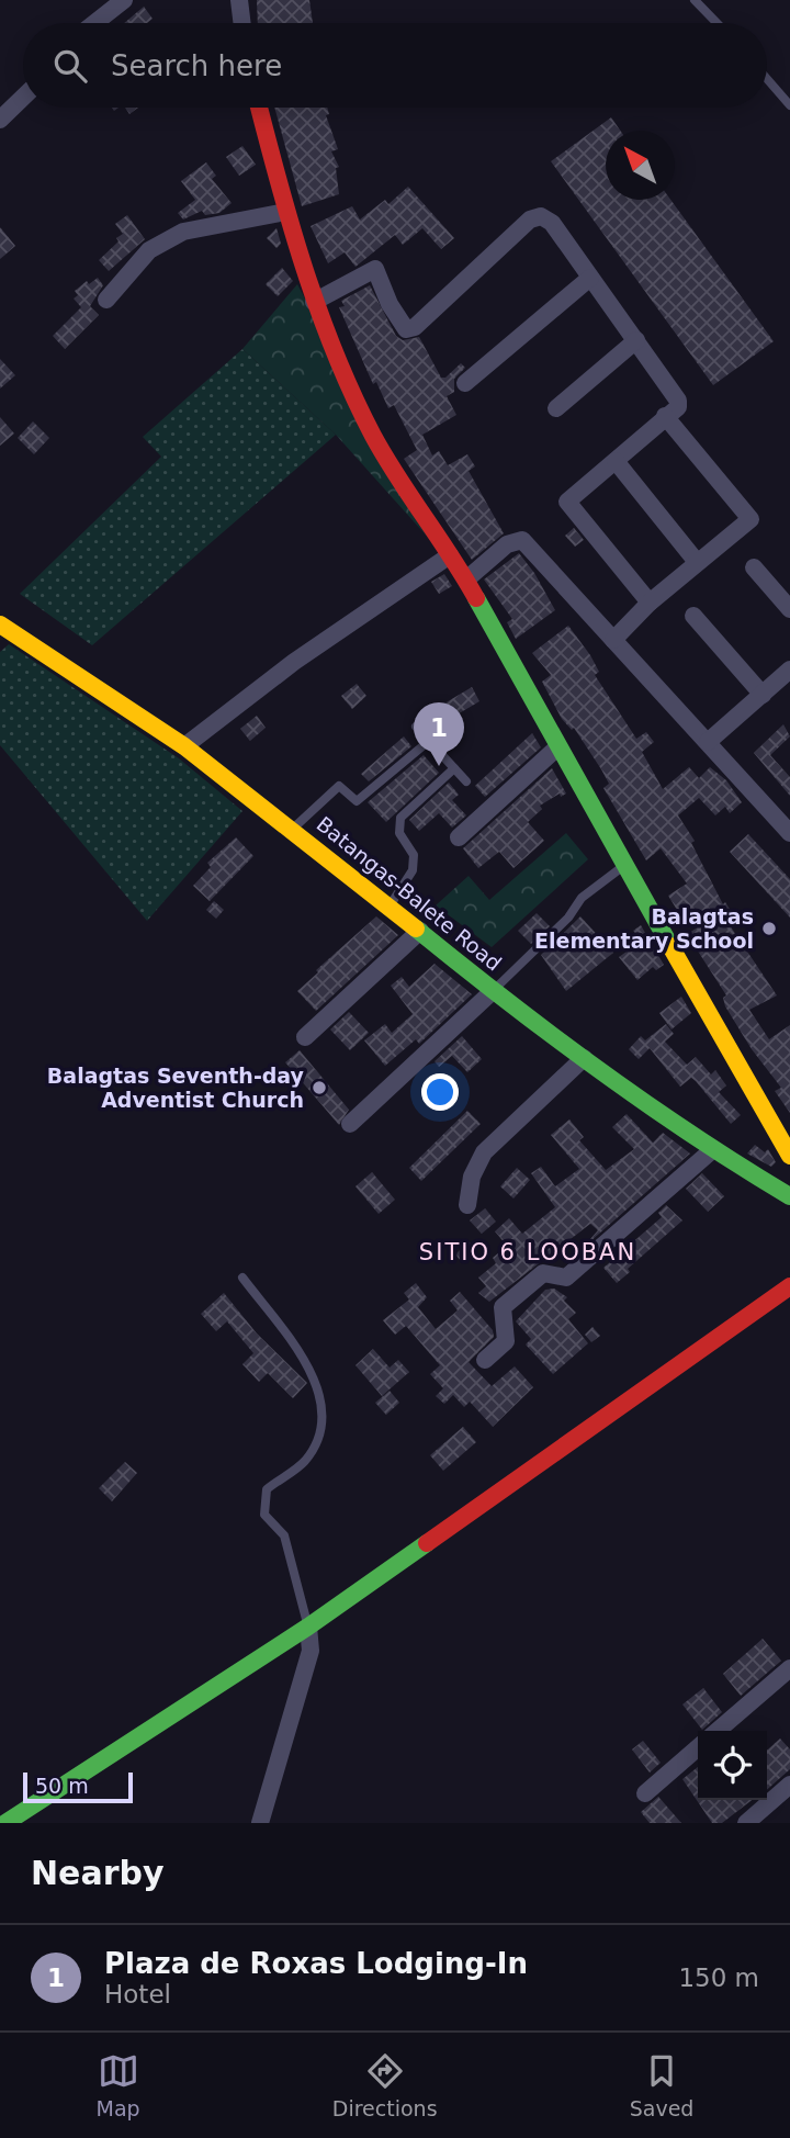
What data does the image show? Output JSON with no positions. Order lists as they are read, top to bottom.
{
  "streets": {
    "main road": ["Batangas-Balete Road"]
  },
  "districts": ["SITIO 6 LOOBAN"],
  "places": ["Balagtas Elementary School", "Balagtas Seventh-day Adventist Church"],
  "scale_bar": "50 m",
  "north": "top left",
  "page": {
    "search": "Search here",
    "pins": "1",
    "scale": "50 m",
    "heading": "Nearby",
    "list": [
      {
        "mark": "1",
        "name": "Plaza de Roxas Lodging-In",
        "note": "Hotel",
        "value": "150 m"
      }
    ],
    "nav": ["Map", "Directions", "Saved"]
  }
}
